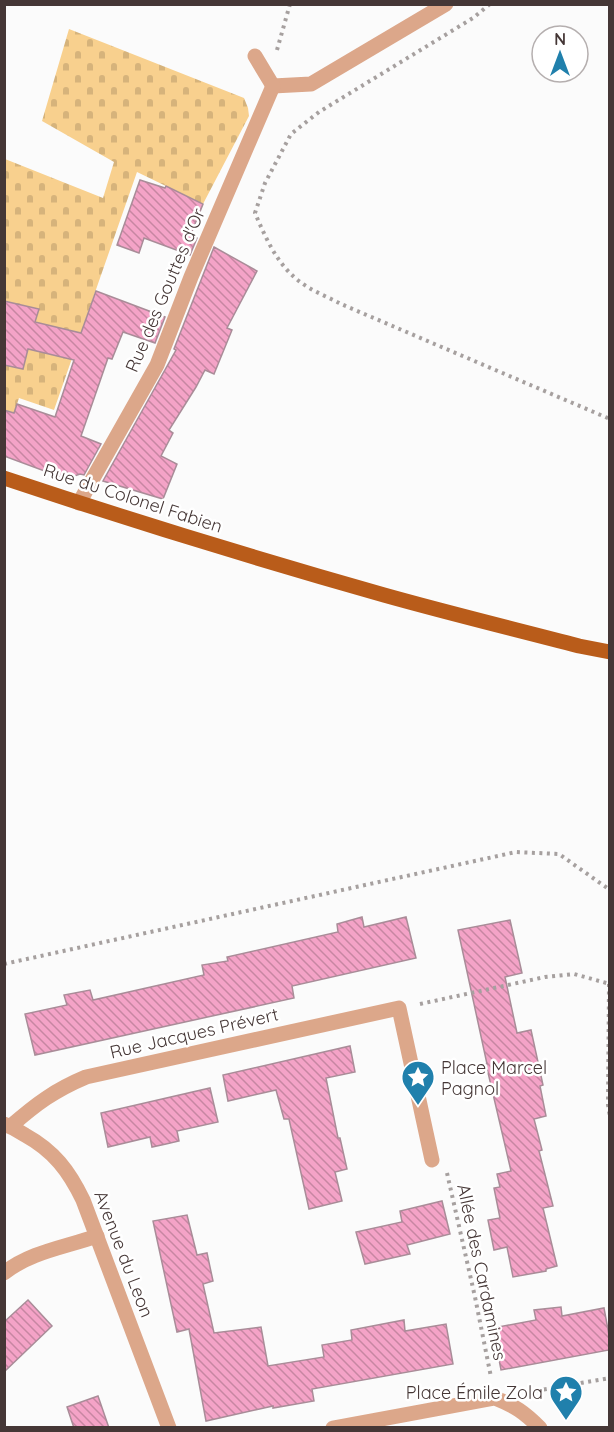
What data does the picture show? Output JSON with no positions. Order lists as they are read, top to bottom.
{
  "streets": {
    "main road": ["Rue du Colonel Fabien"],
    "street": ["Rue des Gouttes d'Or", "Rue Jacques Prévert", "Avenue du Leon"],
    "path": ["Allée des Cardamines"]
  },
  "crossings": [
    ["Rue des Gouttes d'Or", "Rue du Colonel Fabien"],
    ["Rue Jacques Prévert", "Avenue du Leon"]
  ],
  "places": {
    "place": ["Place Marcel Pagnol", "Place Émile Zola"]
  },
  "north": "top"
}
